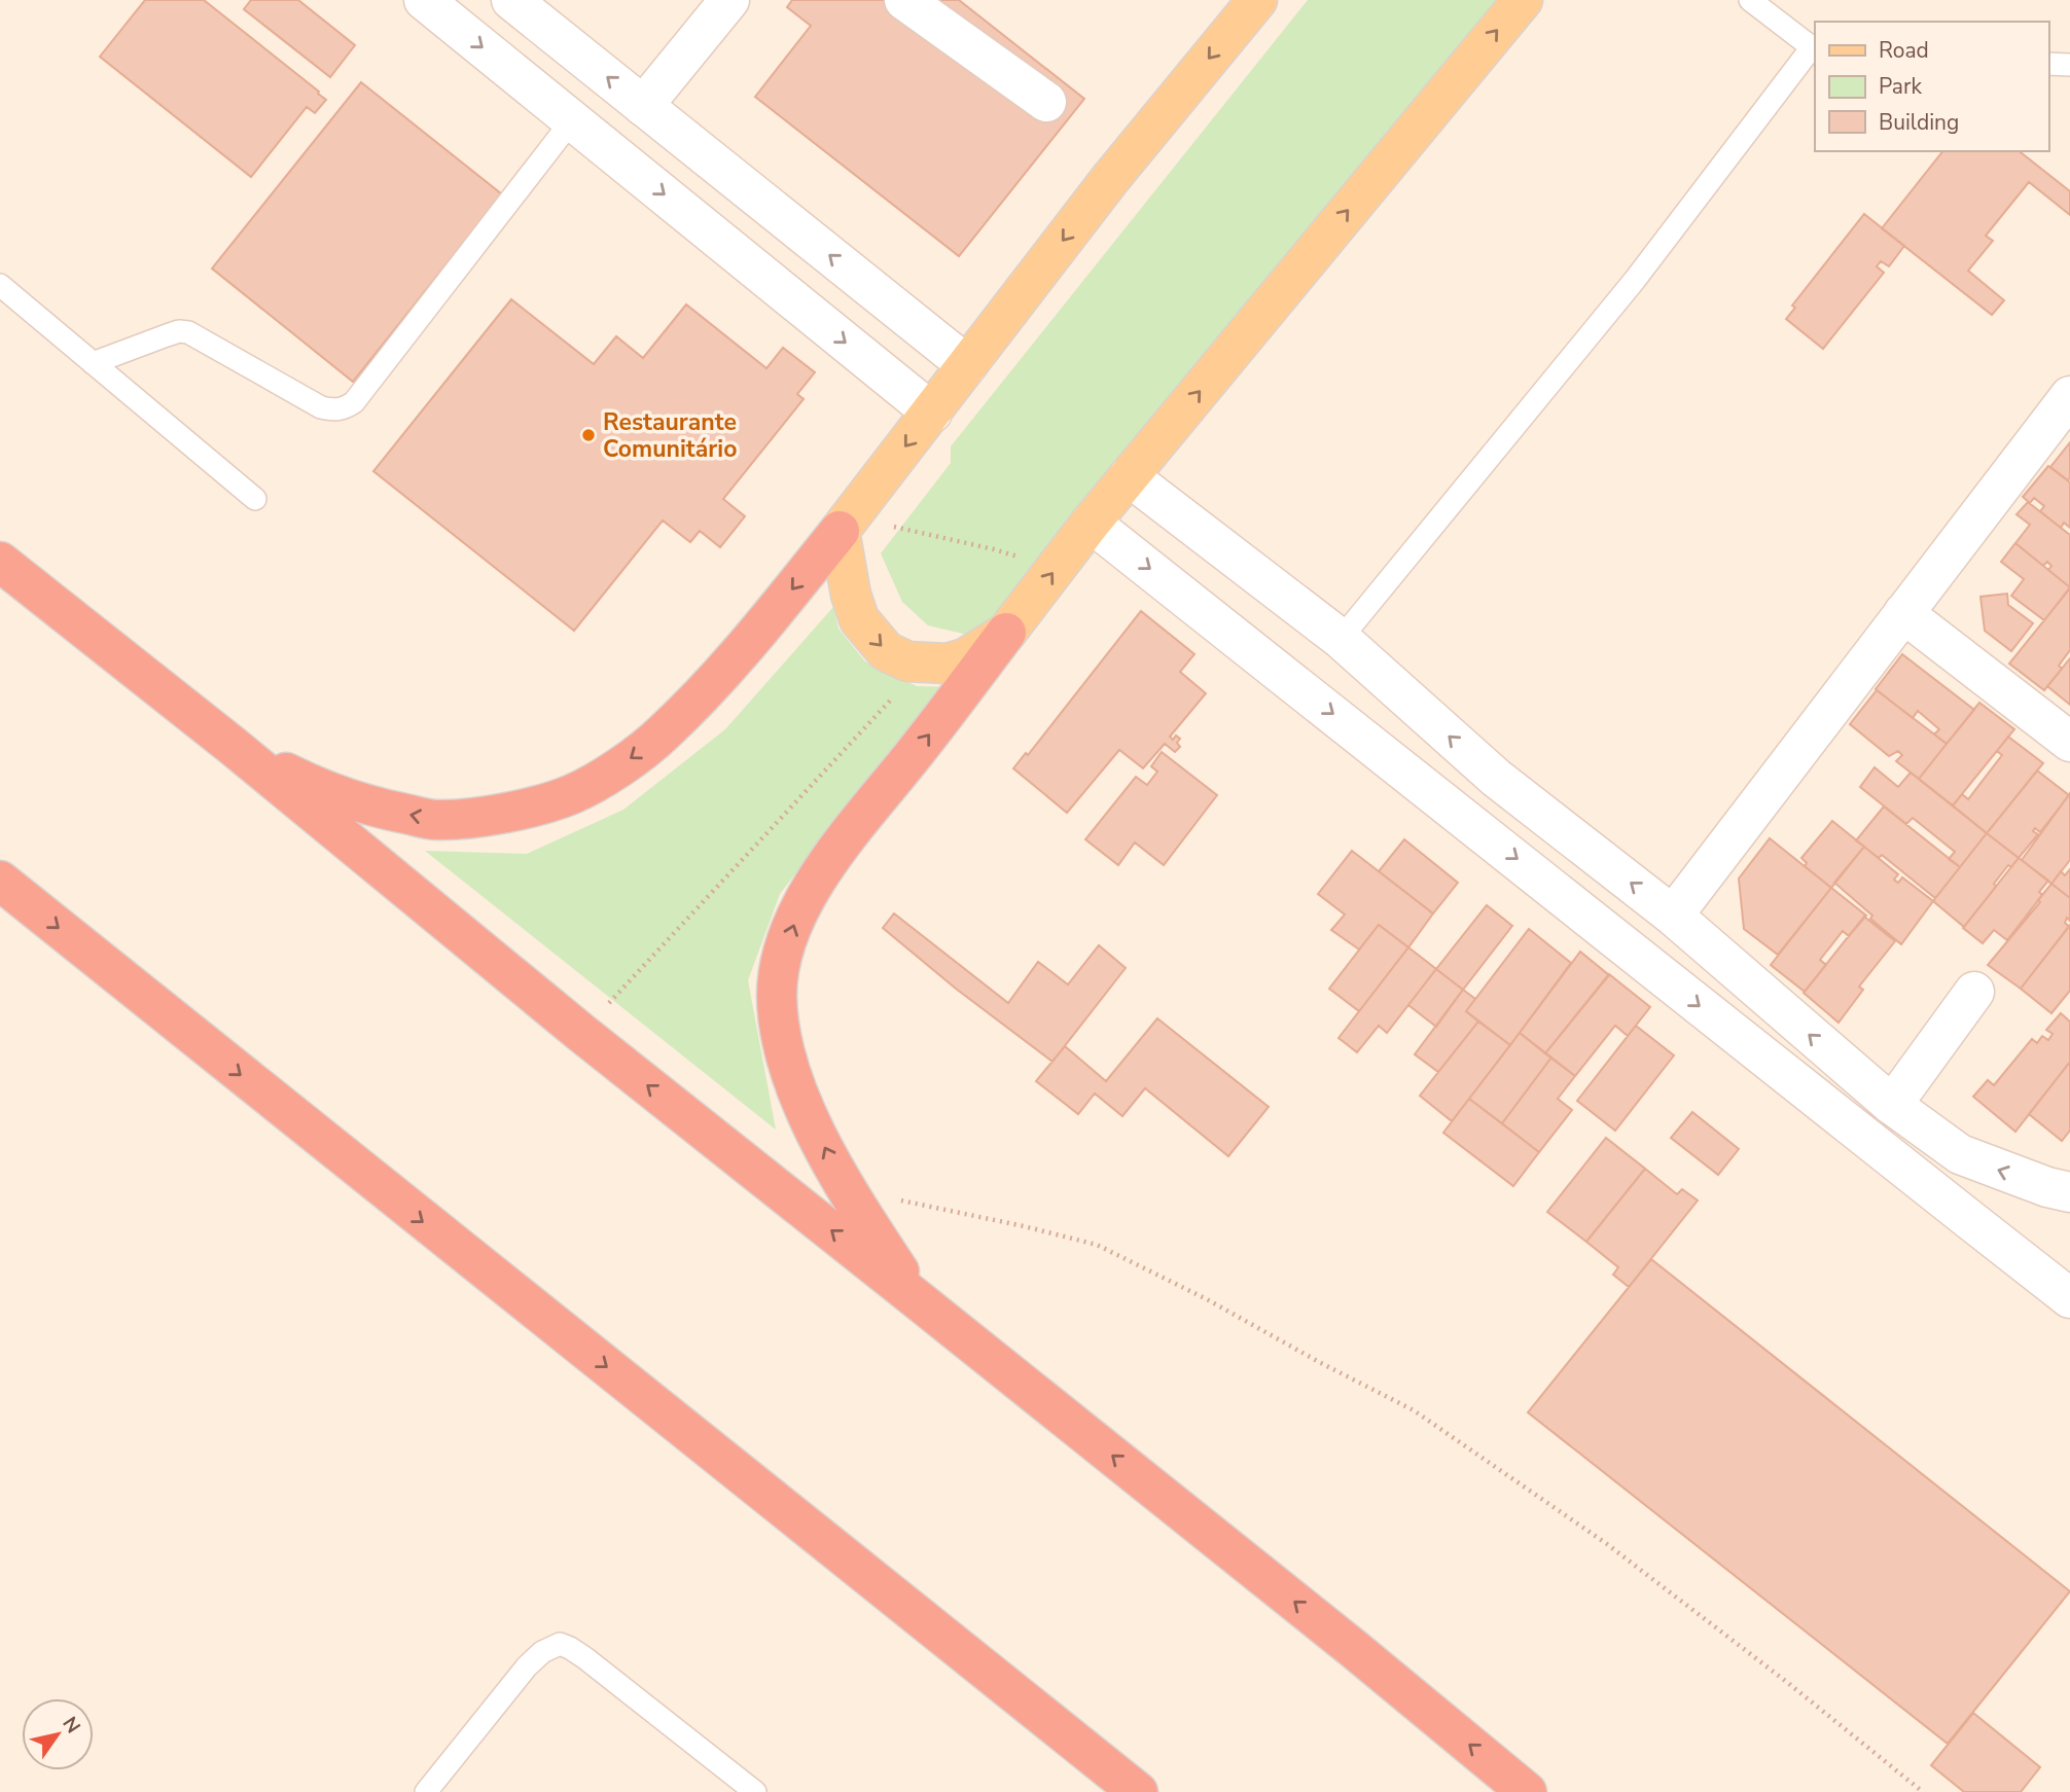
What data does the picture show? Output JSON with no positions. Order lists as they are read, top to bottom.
{
  "places": ["Restaurante Comunitário"],
  "legend": ["Road", "Park", "Building"],
  "north": "top right"
}
